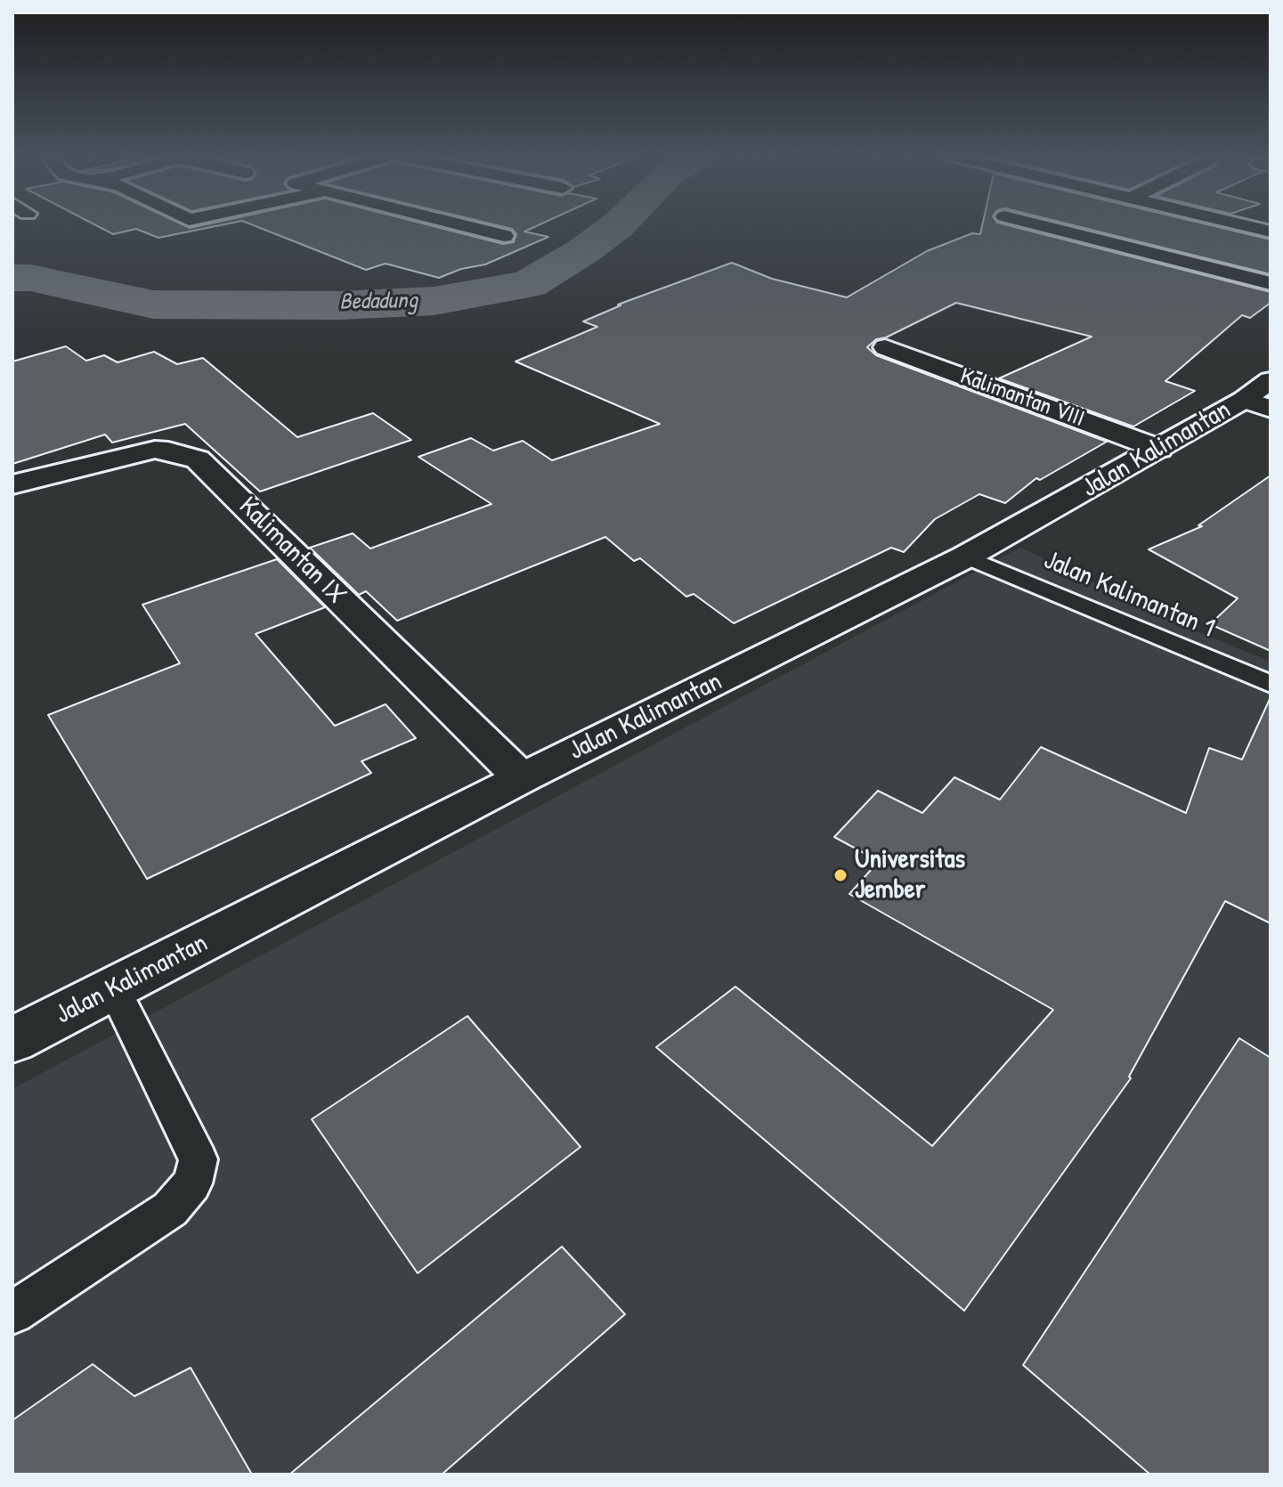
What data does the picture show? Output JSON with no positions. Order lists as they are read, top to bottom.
{
  "streets": {
    "street": ["Kalimantan VIII", "Jalan Kalimantan", "Kalimantan IX"],
    "lane": ["Jalan Kalimantan 1"]
  },
  "crossings": [
    ["Kalimantan VIII", "Jalan Kalimantan"],
    ["Jalan Kalimantan", "Kalimantan IX"],
    ["Jalan Kalimantan", "Jalan Kalimantan 1"]
  ],
  "water": ["Bedadung"],
  "places": ["Universitas Jember"]
}
